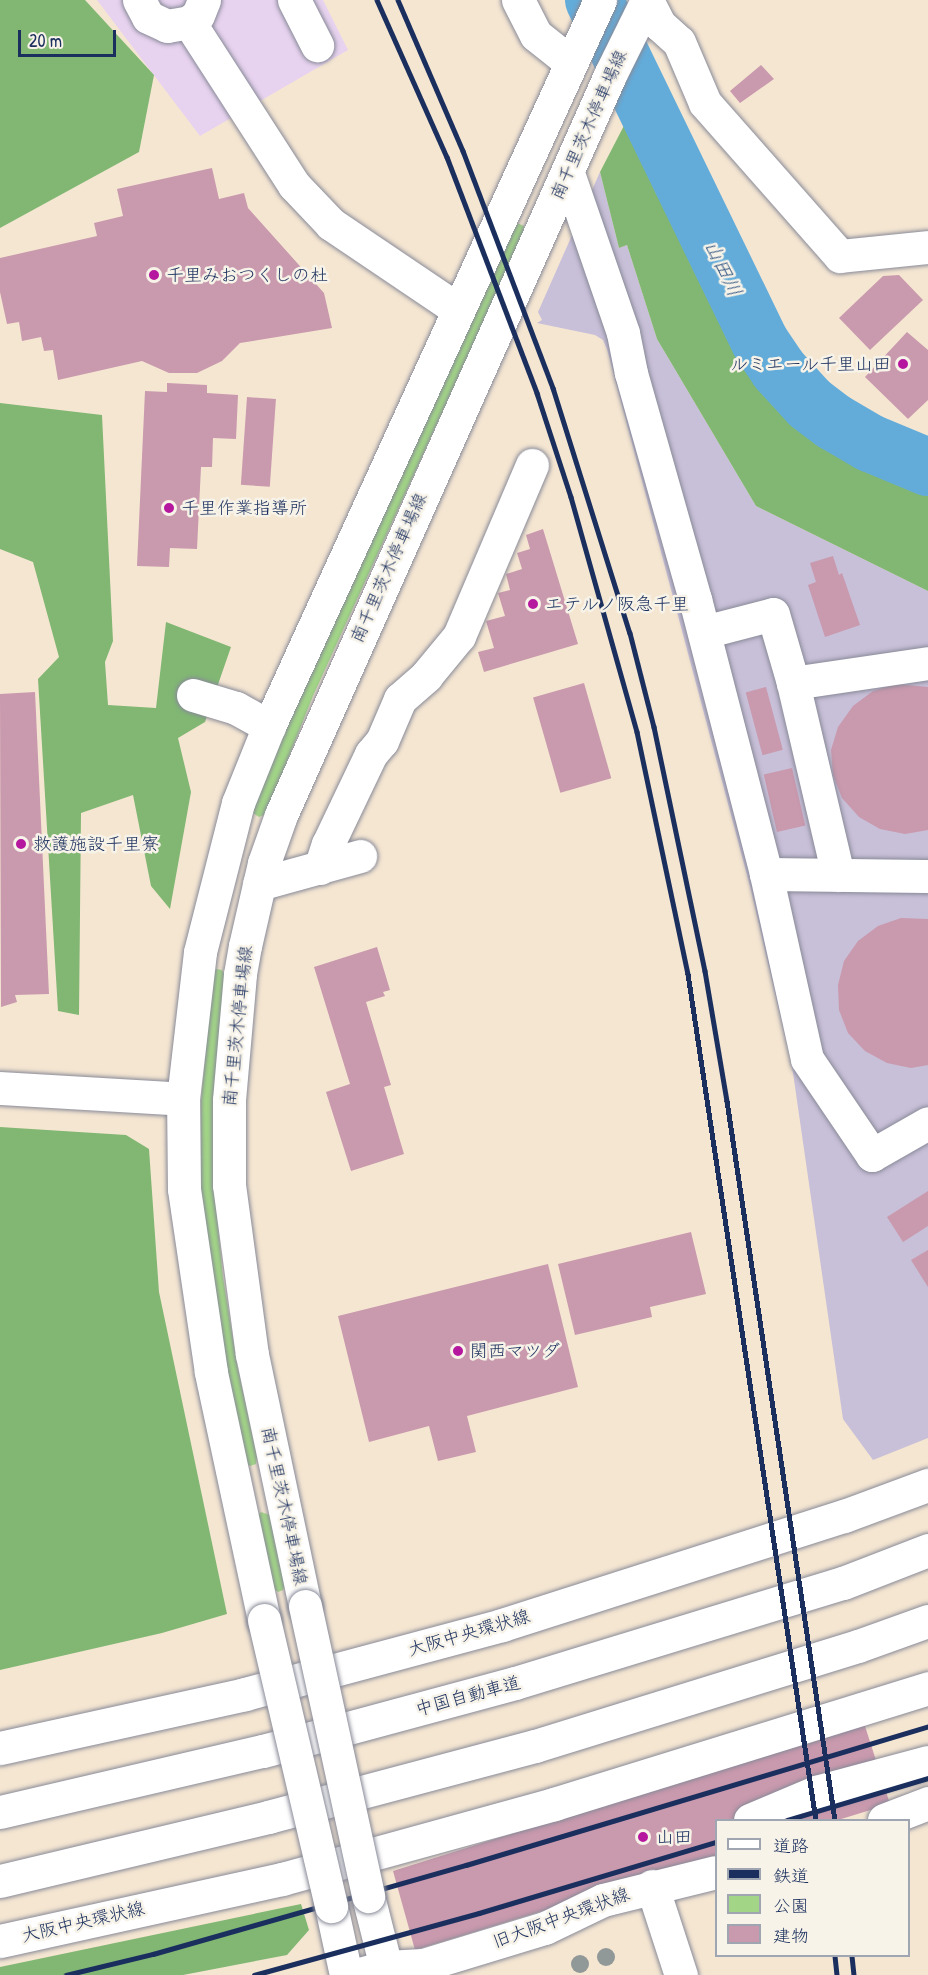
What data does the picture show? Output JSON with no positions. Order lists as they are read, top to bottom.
{
  "streets": {
    "main road": [
      "南千里茨木停車場線",
      "大阪中央環状線",
      "中国自動車道",
      "旧大阪中央環状線"
    ]
  },
  "crossings": [
    ["南千里茨木停車場線", "旧大阪中央環状線"]
  ],
  "water": ["山田川"],
  "places": [
    "千里みおつくしの杜",
    "ルミエール千里山田",
    "千里作業指導所",
    "エテルノ阪急千里",
    "救護施設千里寮",
    "関西マツダ",
    "山田"
  ],
  "legend": [
    "道路",
    "鉄道",
    "公園",
    "建物"
  ],
  "scale_bar": "20 m"
}
